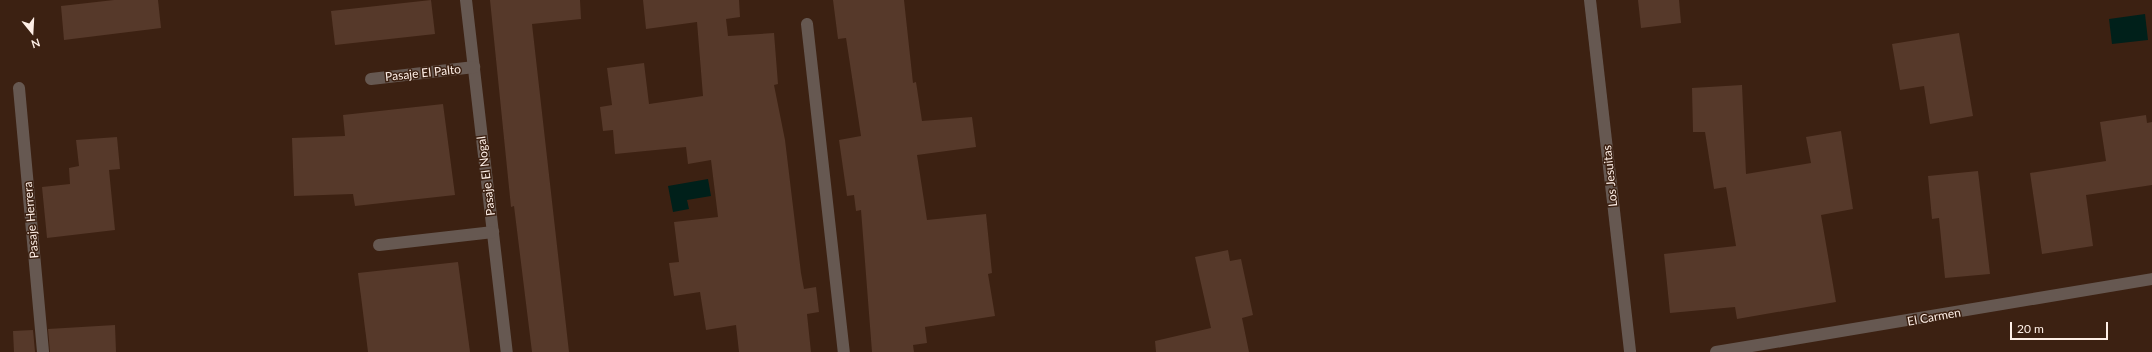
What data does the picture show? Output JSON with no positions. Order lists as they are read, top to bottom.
{
  "streets": {
    "street": [
      "Pasaje El Palto",
      "Pasaje El Nogal",
      "Los Jesuitas",
      "Pasaje Herrera",
      "El Carmen"
    ]
  },
  "crossings": [
    ["Pasaje El Palto", "Pasaje El Nogal"]
  ],
  "scale_bar": "20 m",
  "north": "bottom"
}
